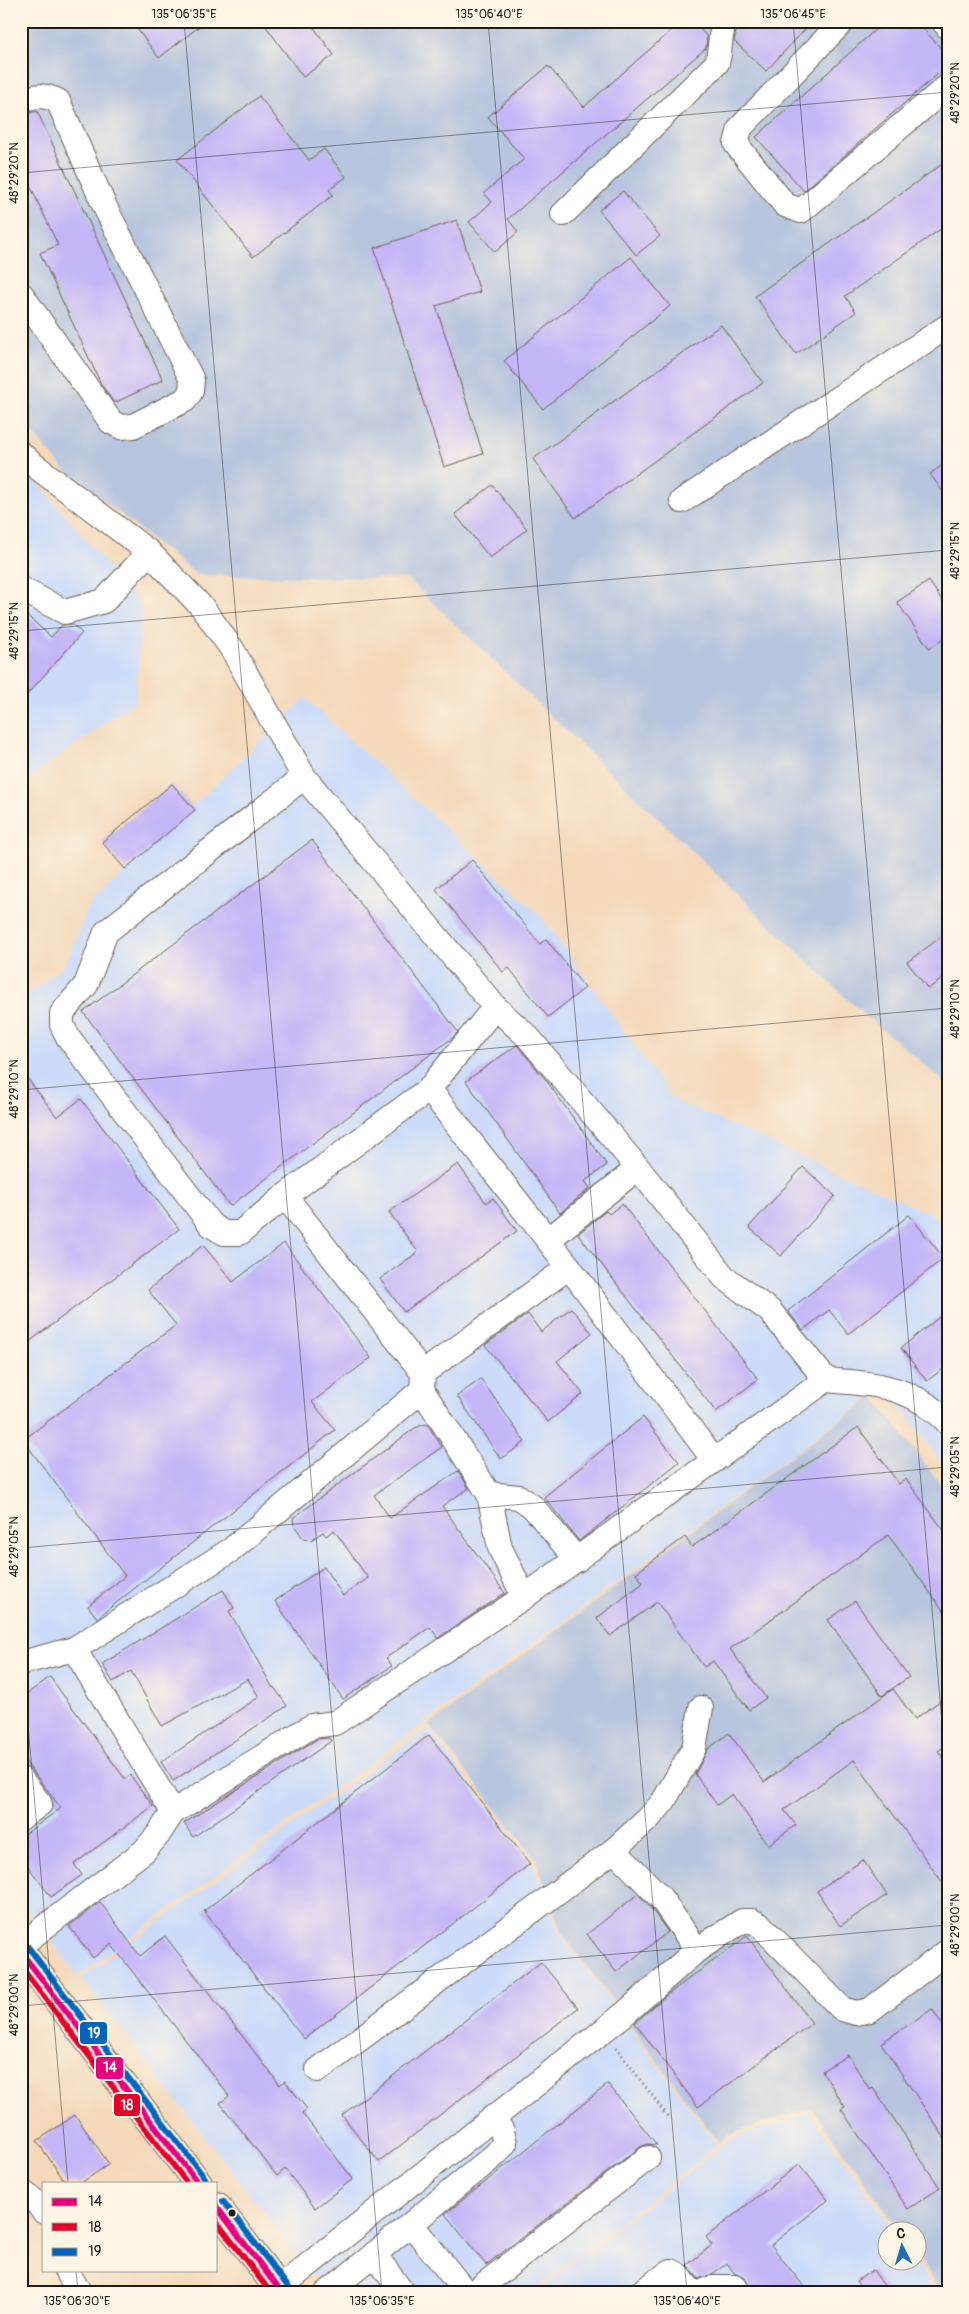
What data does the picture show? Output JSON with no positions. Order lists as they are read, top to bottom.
{
  "lines": ["transit line 19", "transit line 14", "transit line 18"],
  "legend": ["14", "18", "19"],
  "north": "top",
  "coordinates": [
    "135°06'35\"E",
    "135°06'40\"E",
    "135°06'45\"E",
    "48°29'20\"N",
    "48°29'15\"N",
    "48°29'10\"N",
    "48°29'05\"N",
    "48°29'00\"N",
    "135°06'30\"E"
  ]
}
